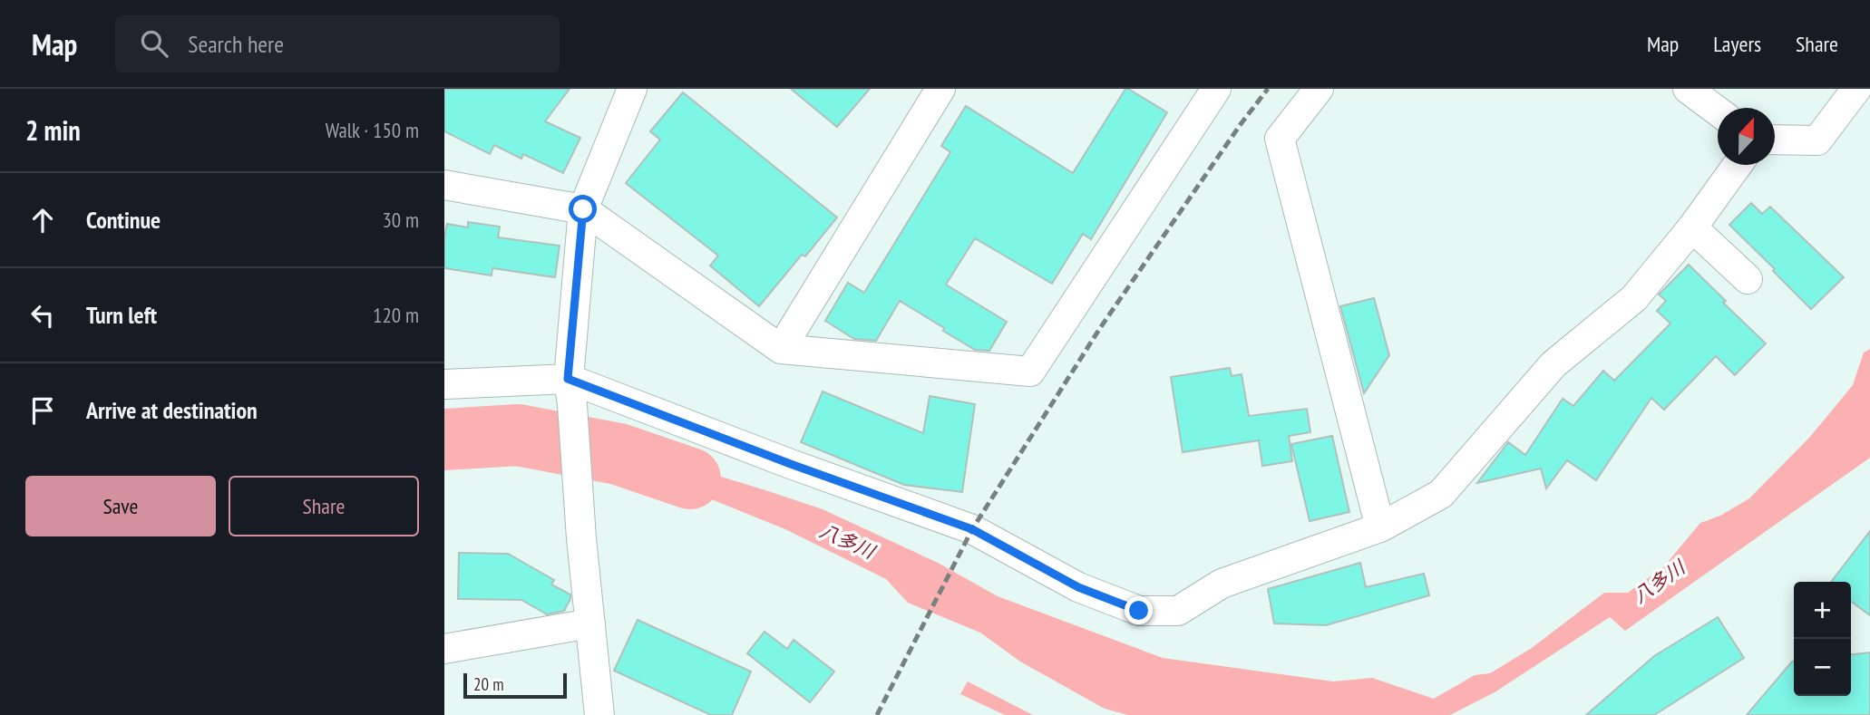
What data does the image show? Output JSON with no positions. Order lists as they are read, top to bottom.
{
  "water": ["八多川"],
  "scale_bar": "20 m",
  "north": "top",
  "page": {
    "header": "Map",
    "search": "Search here",
    "nav": ["Map", "Layers", "Share"],
    "heading": ["2 min", "Walk · 150 m"],
    "list": [
      ["Continue", "30 m"],
      ["Turn left", "120 m"],
      "Arrive at destination"
    ],
    "buttons": ["Save", "Share"],
    "map_buttons": ["+", "−"],
    "scale": "20 m"
  }
}
